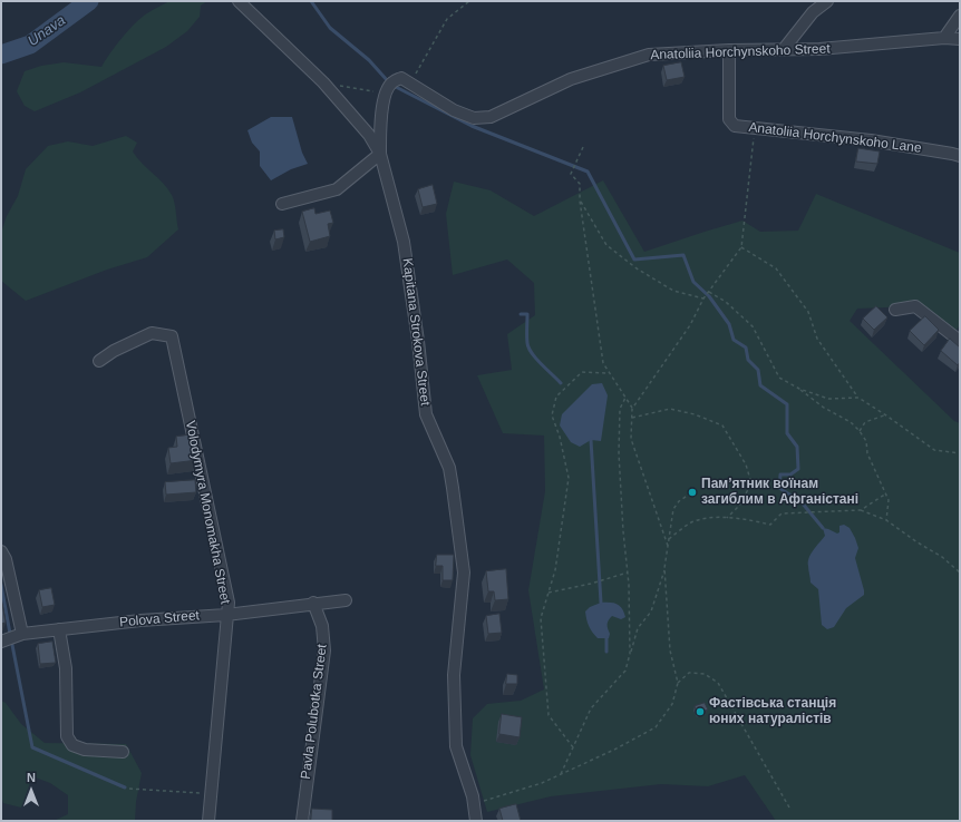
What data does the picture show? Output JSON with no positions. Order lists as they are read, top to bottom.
{
  "streets": {
    "street": [
      "Anatoliia Horchynskoho Street",
      "Anatoliia Horchynskoho Lane",
      "Kapitana Strokova Street",
      "Volodymyra Monomakha Street",
      "Polova Street",
      "Pavla Polubotka Street"
    ]
  },
  "crossings": [
    ["Anatoliia Horchynskoho Street", "Anatoliia Horchynskoho Lane"],
    ["Volodymyra Monomakha Street", "Polova Street"],
    ["Polova Street", "Pavla Polubotka Street"]
  ],
  "water": ["Unava"],
  "places": ["Пам’ятник воїнам загиблим в Афганістані", "Фастівська станція юних натуралістів"],
  "north": "top"
}
